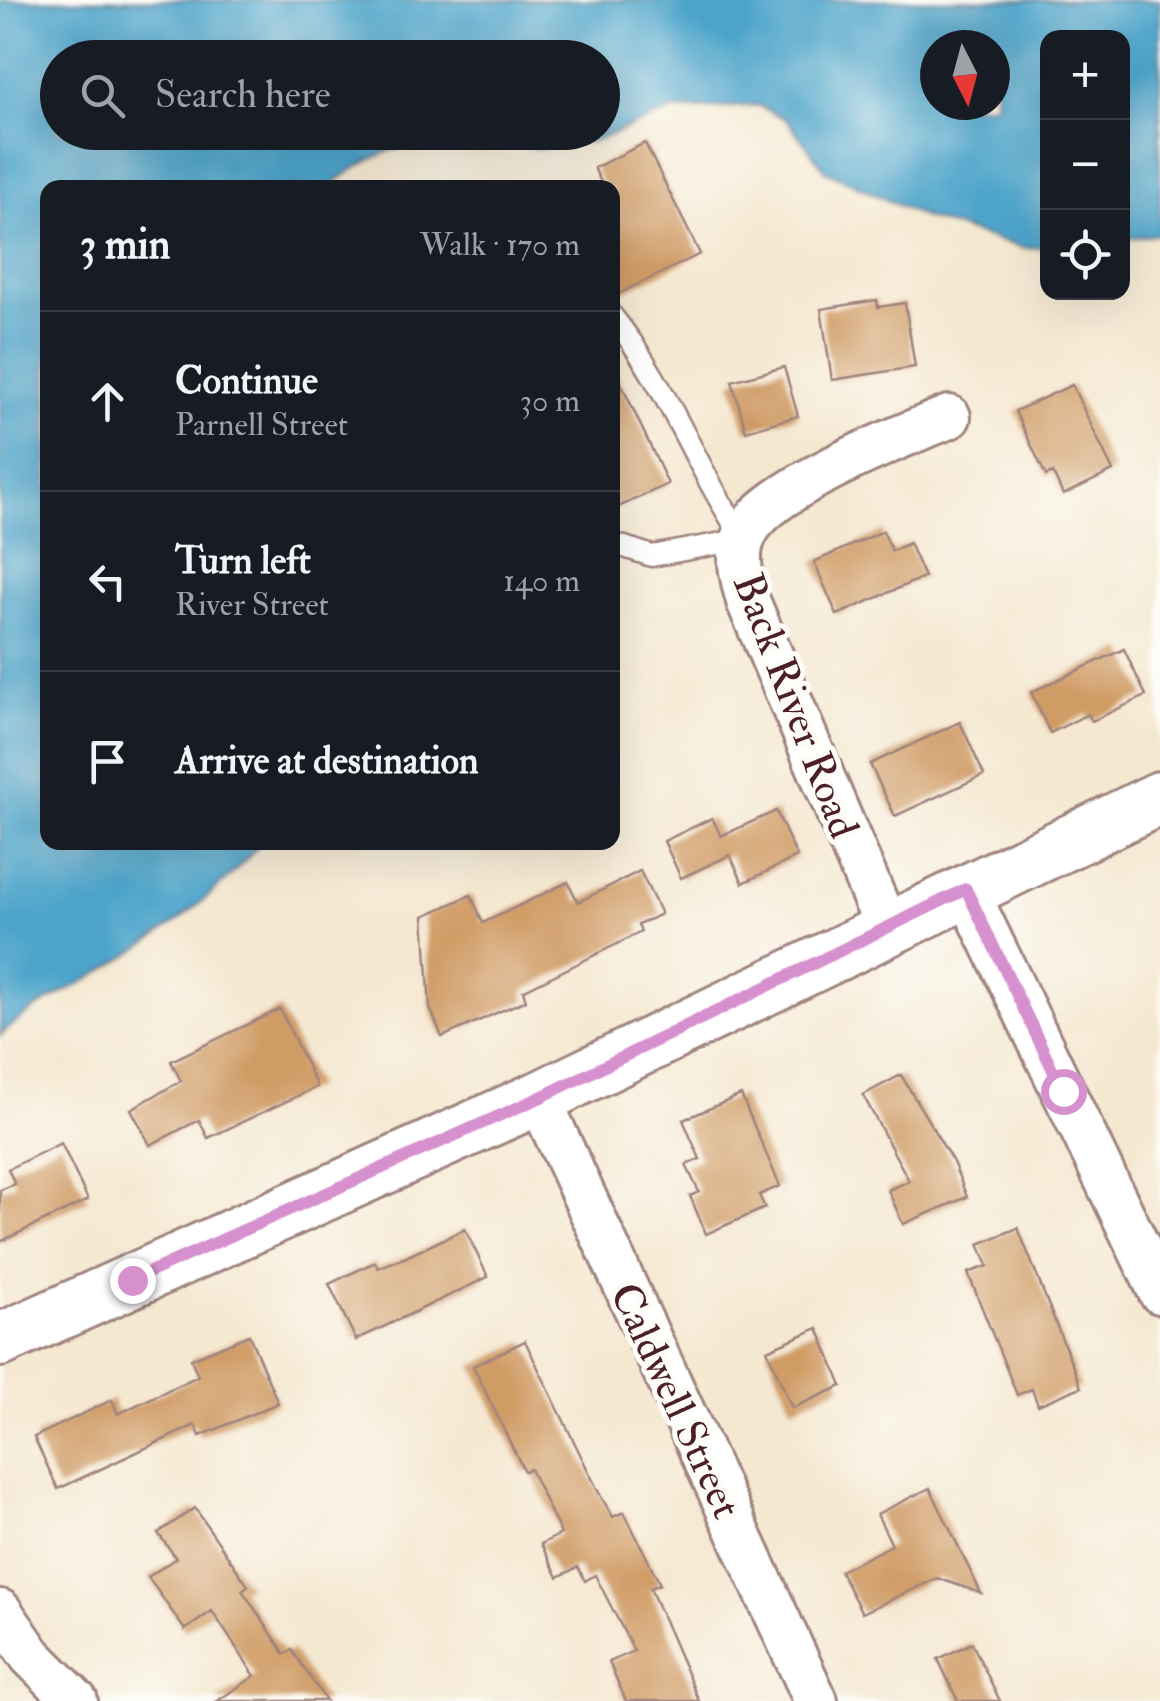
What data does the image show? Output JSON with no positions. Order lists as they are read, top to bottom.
{
  "streets": {
    "street": ["Back River Road", "Caldwell Street"]
  },
  "north": "bottom",
  "page": {
    "map_buttons": ["+", "−"],
    "search": "Search here",
    "heading": ["3 min", "Walk · 170 m"],
    "list": [
      ["Continue", "Parnell Street", "30 m"],
      ["Turn left", "River Street", "140 m"],
      "Arrive at destination"
    ]
  }
}
